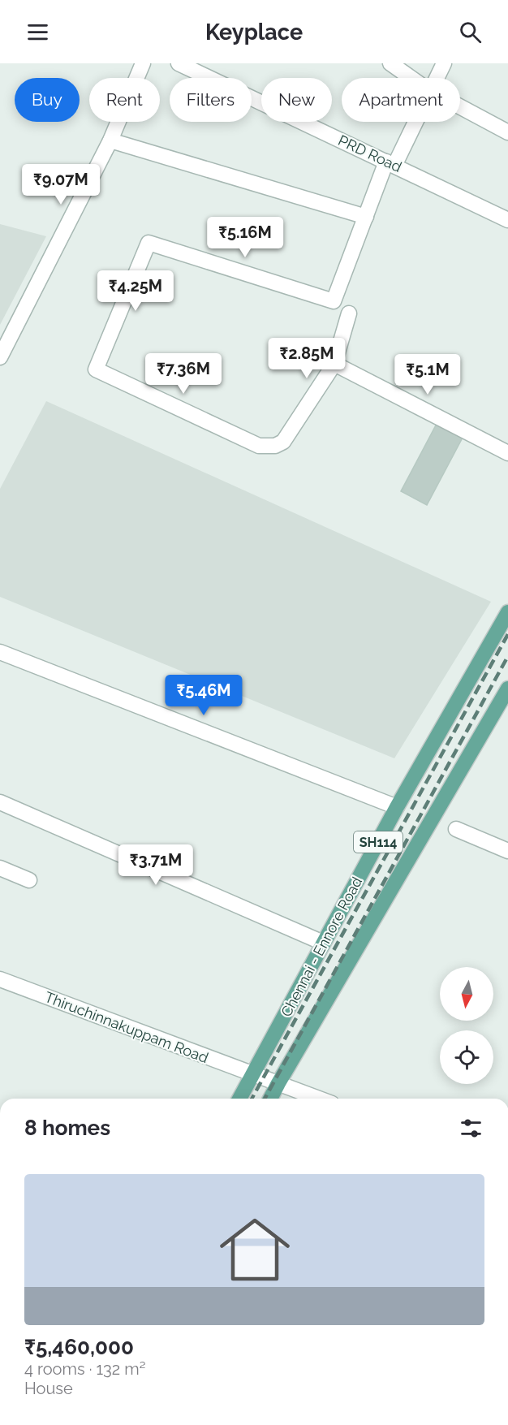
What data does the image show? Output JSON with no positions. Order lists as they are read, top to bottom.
{
  "streets": {
    "main road": ["SH114", "Chennai - Ennore Road"],
    "street": ["PRD Road", "Thiruchinnakuppam Road"]
  },
  "crossings": [
    ["Chennai - Ennore Road", "Thiruchinnakuppam Road"]
  ],
  "north": "bottom",
  "page": {
    "header": "Keyplace",
    "chip": [
      "Buy",
      "Rent",
      "Filters",
      "New",
      "Apartment"
    ],
    "price": [
      "₹9.07M",
      "₹5.16M",
      "₹4.25M",
      "₹2.85M",
      "₹7.36M",
      "₹5.1M",
      "₹5.46M",
      "₹3.71M"
    ],
    "heading": "8 homes",
    "list": [
      {
        "name": "₹5,460,000",
        "note": "4 rooms · 132 m² · House"
      }
    ]
  }
}
